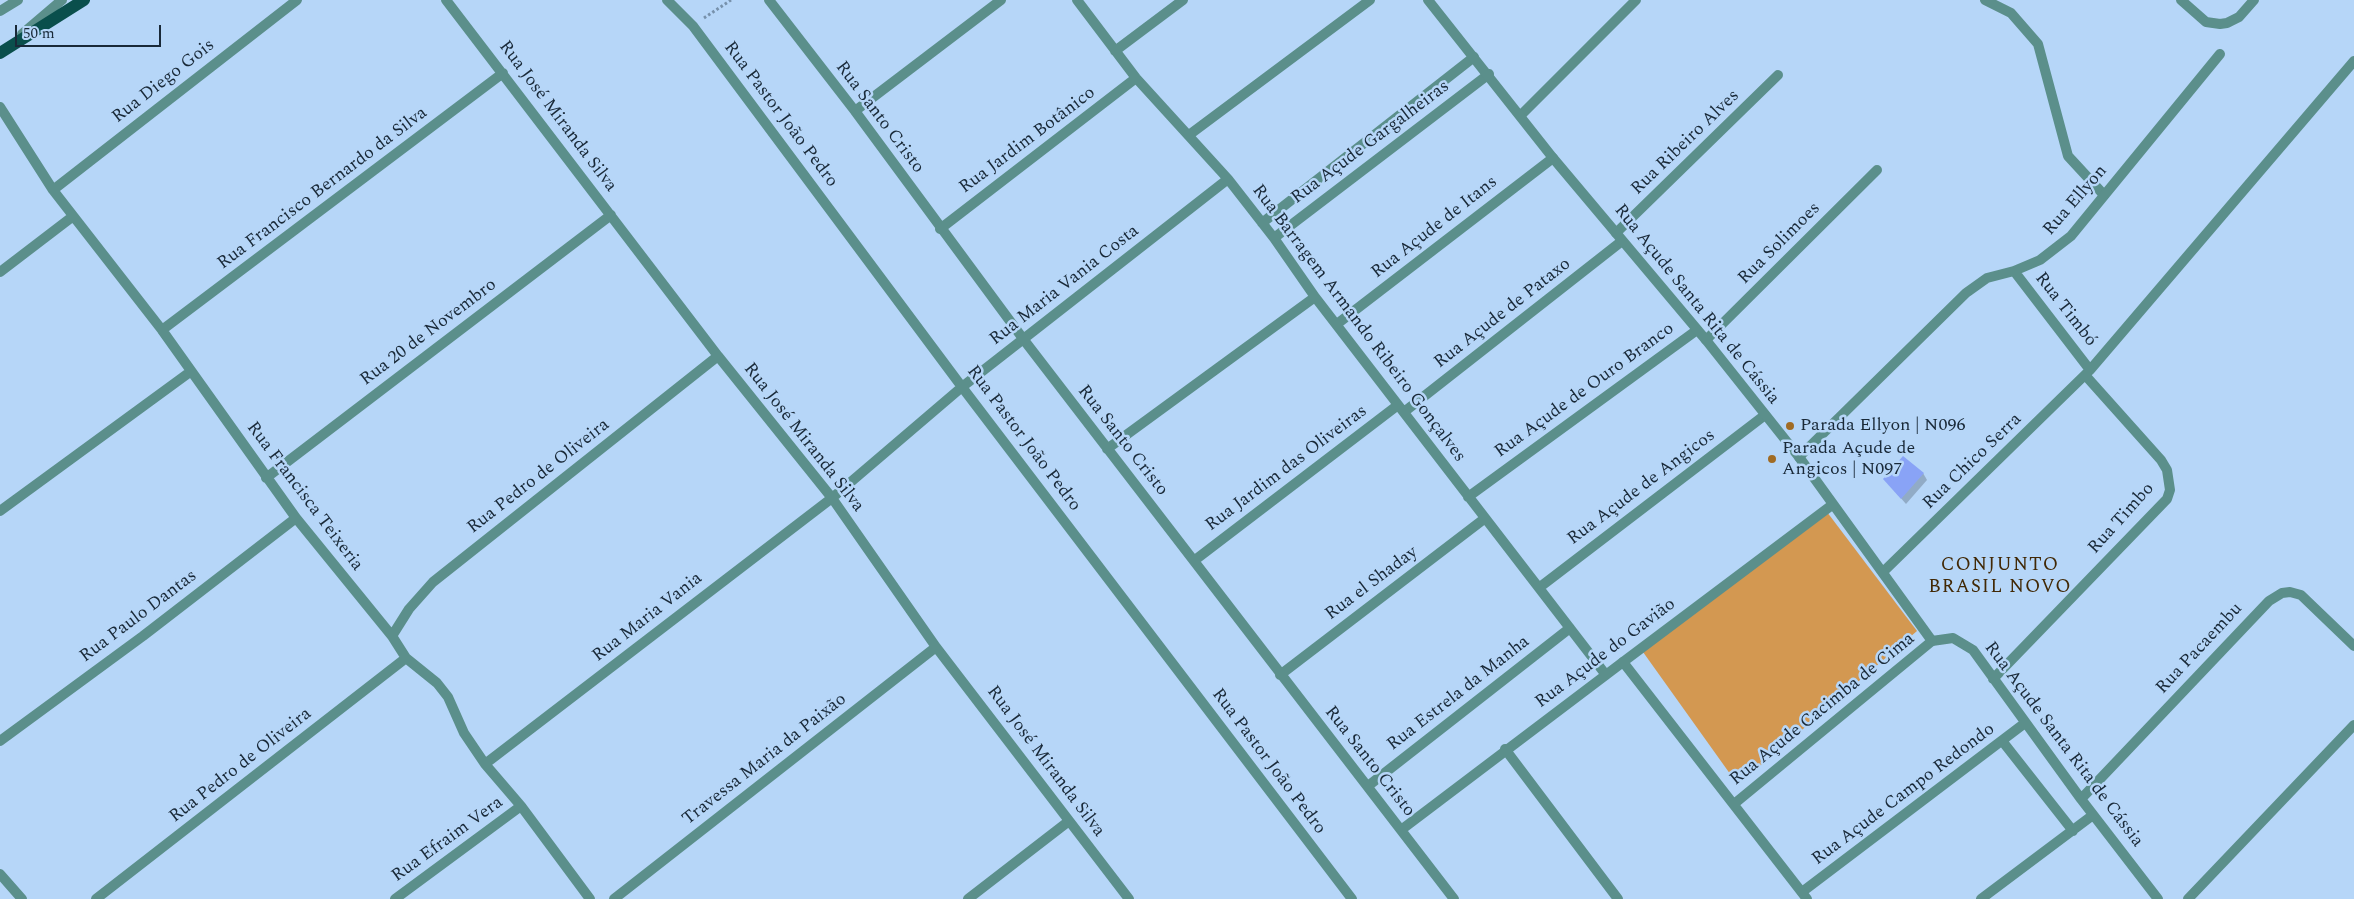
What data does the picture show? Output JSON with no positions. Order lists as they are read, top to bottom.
{
  "streets": {
    "street": [
      "Rua Diego Gois",
      "Rua Pastor João Pedro",
      "Rua José Miranda Silva",
      "Rua Santo Cristo",
      "Rua Jardim Botânico",
      "Rua Açude Gargalheiras",
      "Rua Ribeiro Alves",
      "Rua Francisco Bernardo da Silva",
      "Rua Ellyon",
      "Rua Açude de Itans",
      "Rua Solimoes",
      "Rua Maria Vania Costa",
      "Rua Açude Santa Rita de Cássia",
      "Rua Timbó",
      "Rua Açude de Pataxo",
      "Rua Barragem Armando Ribeiro Gonçalves",
      "Rua 20 de Novembro",
      "Rua Açude de Ouro Branco",
      "Rua Chico Serra",
      "Rua Jardim das Oliveiras",
      "Rua Pedro de Oliveira",
      "Rua Açude de Angicos",
      "Rua Francisca Teixeria",
      "Rua Timbo",
      "Rua el Shaday",
      "Rua Paulo Dantas",
      "Rua Maria Vania",
      "Rua Pacaembu",
      "Rua Açude do Gavião",
      "Rua Estrela da Manha",
      "Rua Açude Cacimba de Cima",
      "Travessa Maria da Paixão",
      "Rua Açude Campo Redondo",
      "Rua Efraim Vera"
    ]
  },
  "crossings": [
    ["Rua Diego Gois", "Rua Francisca Teixeria"],
    ["Rua Pastor João Pedro", "Rua Maria Vania Costa"],
    ["Rua José Miranda Silva", "Rua Francisco Bernardo da Silva"],
    ["Rua José Miranda Silva", "Rua Maria Vania Costa"],
    ["Rua José Miranda Silva", "Rua 20 de Novembro"],
    ["Rua José Miranda Silva", "Rua Pedro de Oliveira"],
    ["Rua José Miranda Silva", "Rua Maria Vania"],
    ["Rua José Miranda Silva", "Travessa Maria da Paixão"],
    ["Rua Santo Cristo", "Rua Jardim Botânico"],
    ["Rua Santo Cristo", "Rua Maria Vania Costa"],
    ["Rua Santo Cristo", "Rua Jardim das Oliveiras"],
    ["Rua Santo Cristo", "Rua el Shaday"],
    ["Rua Santo Cristo", "Rua Açude do Gavião"],
    ["Rua Santo Cristo", "Rua Estrela da Manha"],
    ["Rua Jardim Botânico", "Rua Barragem Armando Ribeiro Gonçalves"],
    ["Rua Açude Gargalheiras", "Rua Açude Santa Rita de Cássia"],
    ["Rua Açude Gargalheiras", "Rua Barragem Armando Ribeiro Gonçalves"],
    ["Rua Ribeiro Alves", "Rua Açude Santa Rita de Cássia"],
    ["Rua Ribeiro Alves", "Rua Açude de Pataxo"],
    ["Rua Francisco Bernardo da Silva", "Rua Francisca Teixeria"],
    ["Rua Ellyon", "Rua Açude Santa Rita de Cássia"],
    ["Rua Ellyon", "Rua Timbó"],
    ["Rua Açude de Itans", "Rua Açude Santa Rita de Cássia"],
    ["Rua Açude de Itans", "Rua Barragem Armando Ribeiro Gonçalves"],
    ["Rua Solimoes", "Rua Açude Santa Rita de Cássia"],
    ["Rua Maria Vania Costa", "Rua Barragem Armando Ribeiro Gonçalves"],
    ["Rua Maria Vania Costa", "Rua Maria Vania"],
    ["Rua Açude Santa Rita de Cássia", "Rua Açude de Pataxo"],
    ["Rua Açude Santa Rita de Cássia", "Rua Açude de Ouro Branco"],
    ["Rua Açude Santa Rita de Cássia", "Rua Chico Serra"],
    ["Rua Açude Santa Rita de Cássia", "Rua Açude de Angicos"],
    ["Rua Açude Santa Rita de Cássia", "Rua Timbo"],
    ["Rua Açude Santa Rita de Cássia", "Rua Pacaembu"],
    ["Rua Açude Santa Rita de Cássia", "Rua Açude do Gavião"],
    ["Rua Açude Santa Rita de Cássia", "Rua Açude Cacimba de Cima"],
    ["Rua Açude Santa Rita de Cássia", "Rua Açude Campo Redondo"],
    ["Rua Timbó", "Rua Chico Serra"],
    ["Rua Timbó", "Rua Timbo"],
    ["Rua Açude de Pataxo", "Rua Barragem Armando Ribeiro Gonçalves"],
    ["Rua Açude de Pataxo", "Rua Jardim das Oliveiras"],
    ["Rua Barragem Armando Ribeiro Gonçalves", "Rua Açude de Ouro Branco"],
    ["Rua Barragem Armando Ribeiro Gonçalves", "Rua Jardim das Oliveiras"],
    ["Rua Barragem Armando Ribeiro Gonçalves", "Rua Açude de Angicos"],
    ["Rua Barragem Armando Ribeiro Gonçalves", "Rua el Shaday"],
    ["Rua Barragem Armando Ribeiro Gonçalves", "Rua Açude do Gavião"],
    ["Rua Barragem Armando Ribeiro Gonçalves", "Rua Estrela da Manha"],
    ["Rua 20 de Novembro", "Rua Francisca Teixeria"],
    ["Rua Pedro de Oliveira", "Rua Francisca Teixeria"],
    ["Rua Francisca Teixeria", "Rua Paulo Dantas"],
    ["Rua Francisca Teixeria", "Rua Maria Vania"],
    ["Rua Francisca Teixeria", "Rua Efraim Vera"]
  ],
  "districts": ["CONJUNTO BRASIL NOVO"],
  "places": ["Parada Ellyon | N096", "Parada Açude de Angicos | N097"],
  "scale_bar": "50 m"
}
